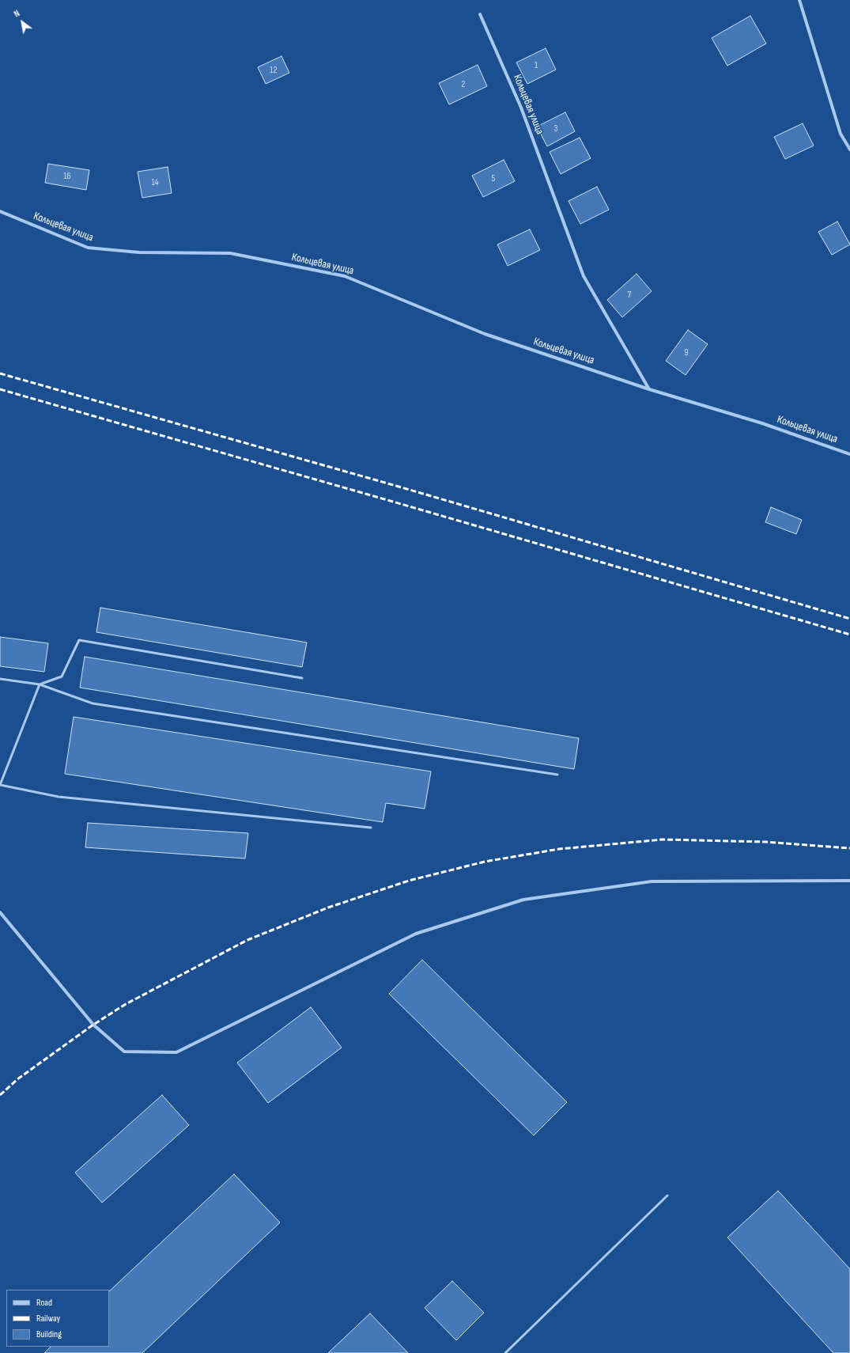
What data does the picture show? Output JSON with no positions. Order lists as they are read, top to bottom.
{
  "streets": {
    "street": ["Кольцевая улица"]
  },
  "house_numbers": [
    "1",
    "12",
    "2",
    "3",
    "16",
    "5",
    "14",
    "7",
    "9"
  ],
  "legend": ["Road", "Railway", "Building"],
  "north": "top left"
}
